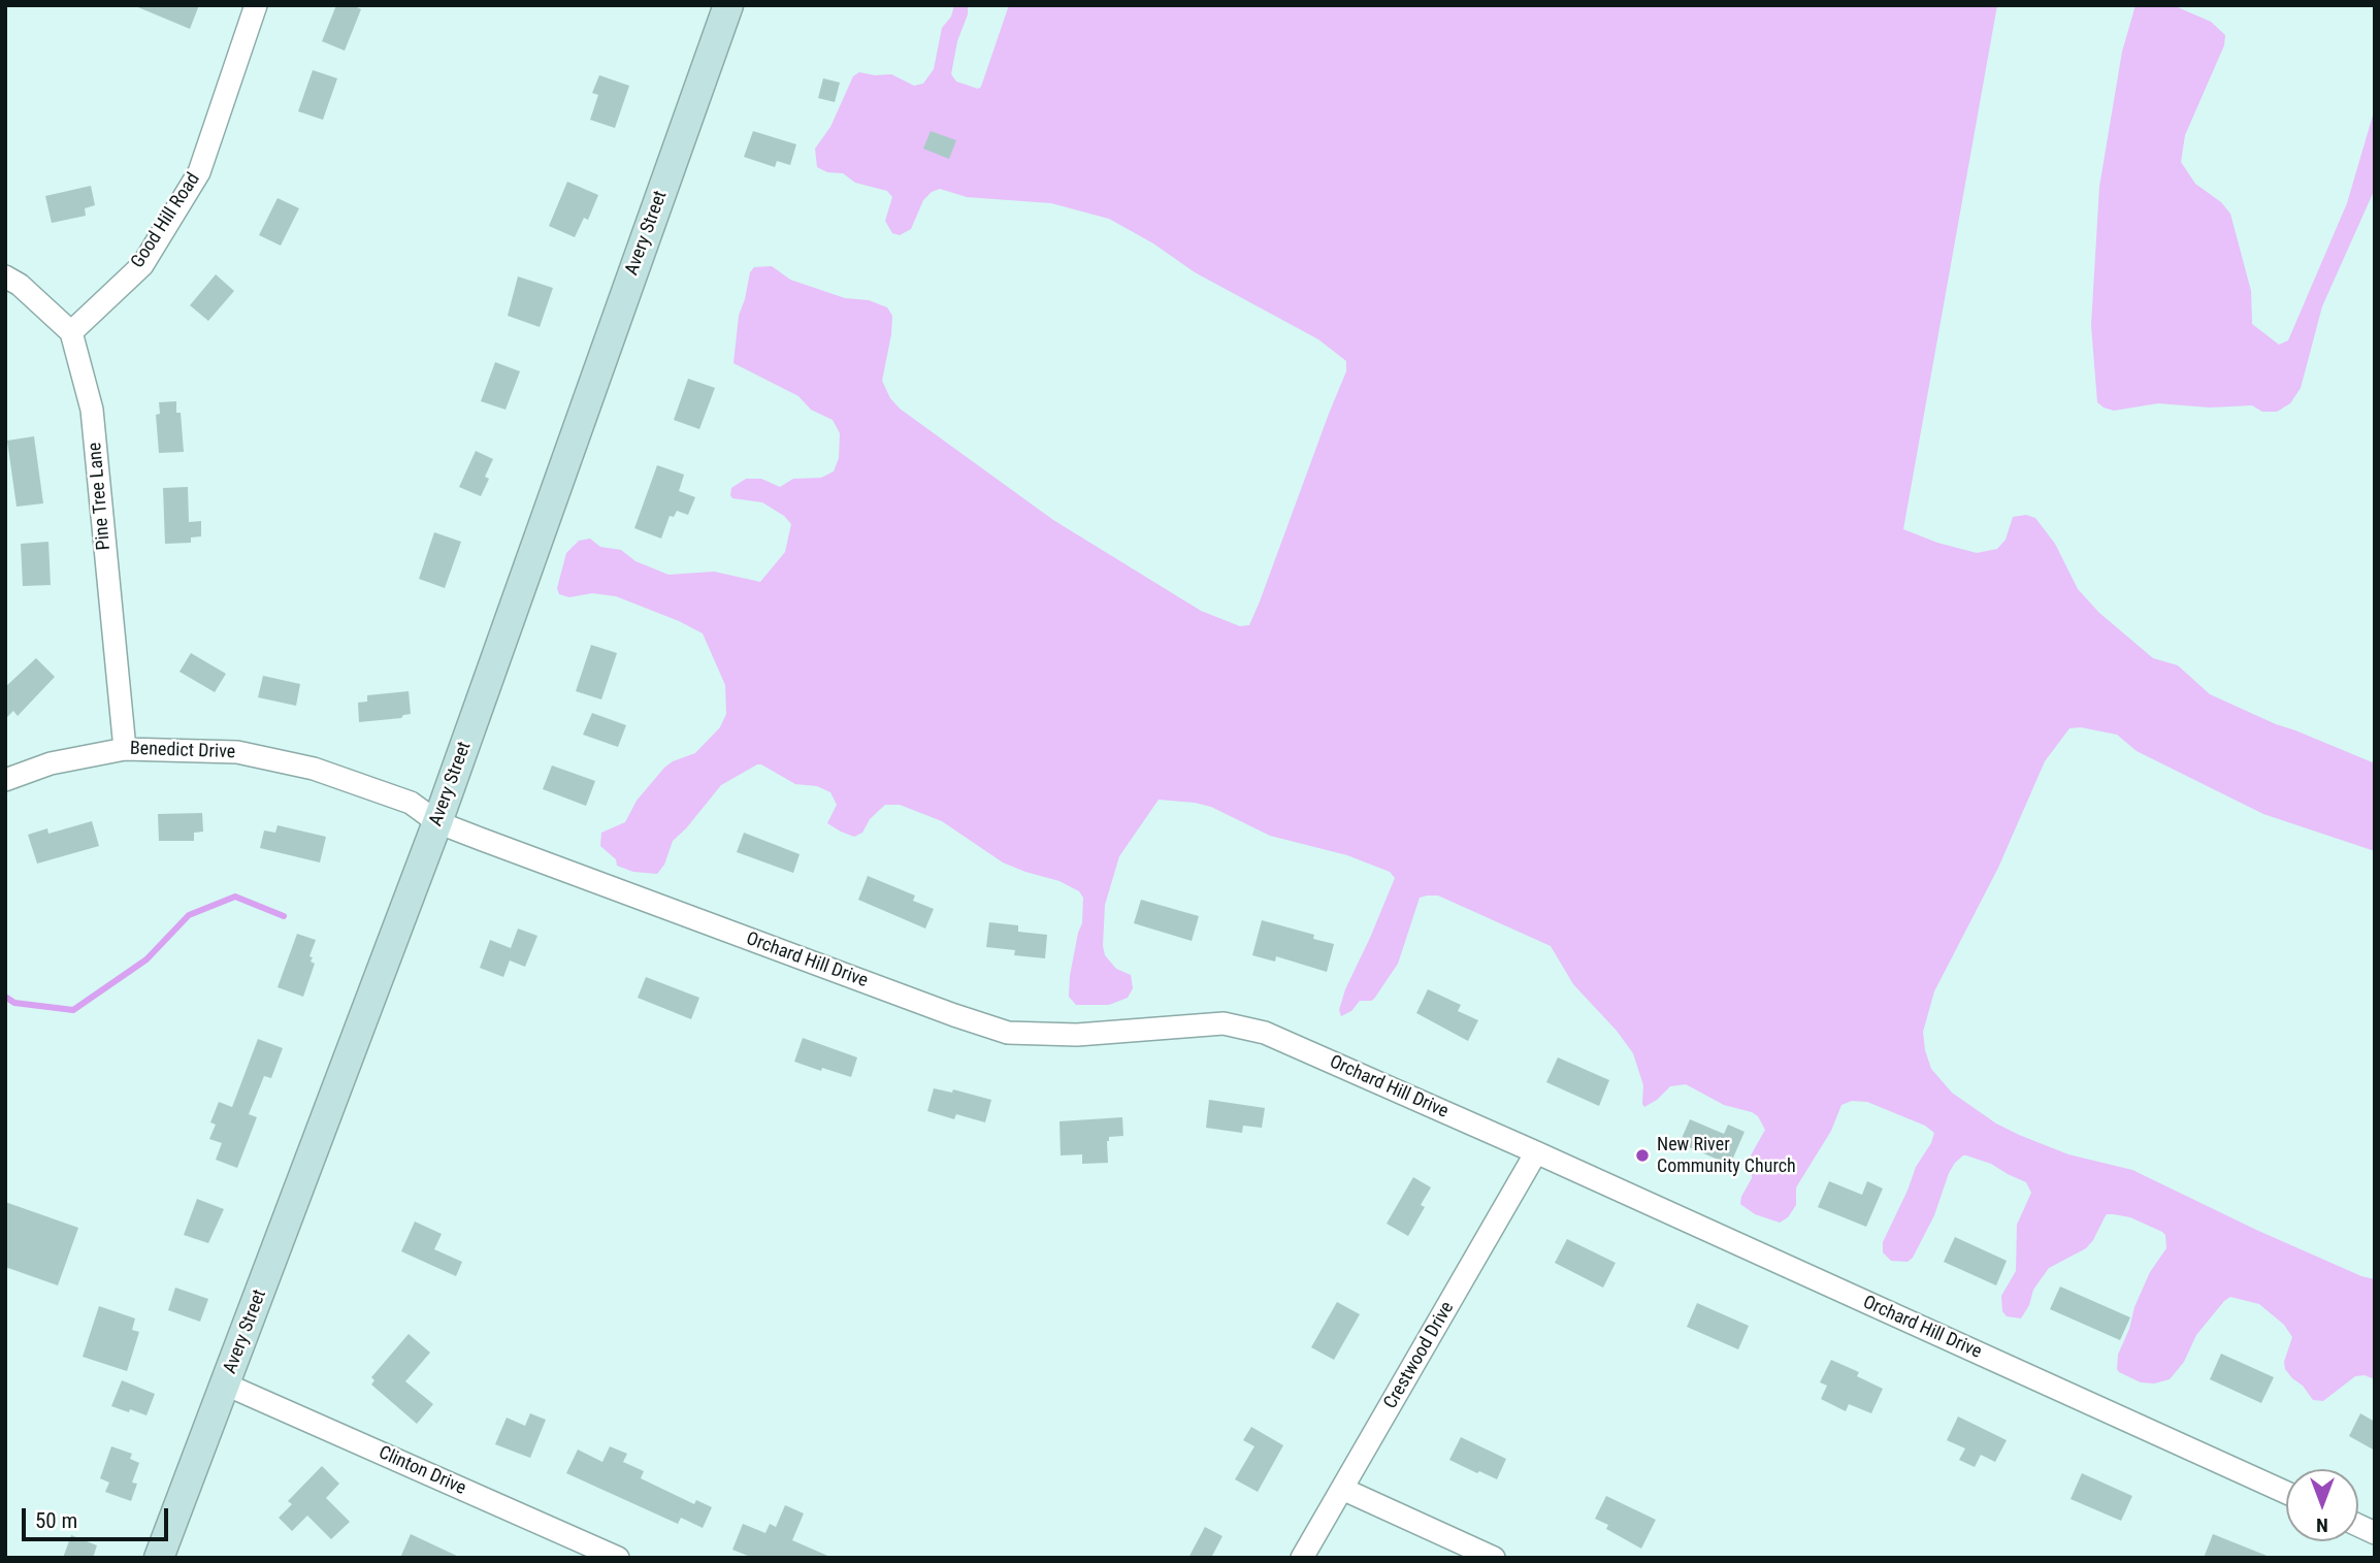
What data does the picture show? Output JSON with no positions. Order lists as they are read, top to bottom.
{
  "streets": {
    "main road": ["Avery Street"],
    "street": [
      "Good Hill Road",
      "Pine Tree Lane",
      "Benedict Drive",
      "Orchard Hill Drive",
      "Crestwood Drive",
      "Clinton Drive"
    ]
  },
  "crossings": [
    ["Good Hill Road", "Pine Tree Lane"],
    ["Avery Street", "Benedict Drive"],
    ["Avery Street", "Orchard Hill Drive"],
    ["Avery Street", "Clinton Drive"],
    ["Pine Tree Lane", "Benedict Drive"],
    ["Benedict Drive", "Orchard Hill Drive"],
    ["Orchard Hill Drive", "Crestwood Drive"]
  ],
  "places": ["New River Community Church"],
  "scale_bar": "50 m",
  "north": "bottom"
}
